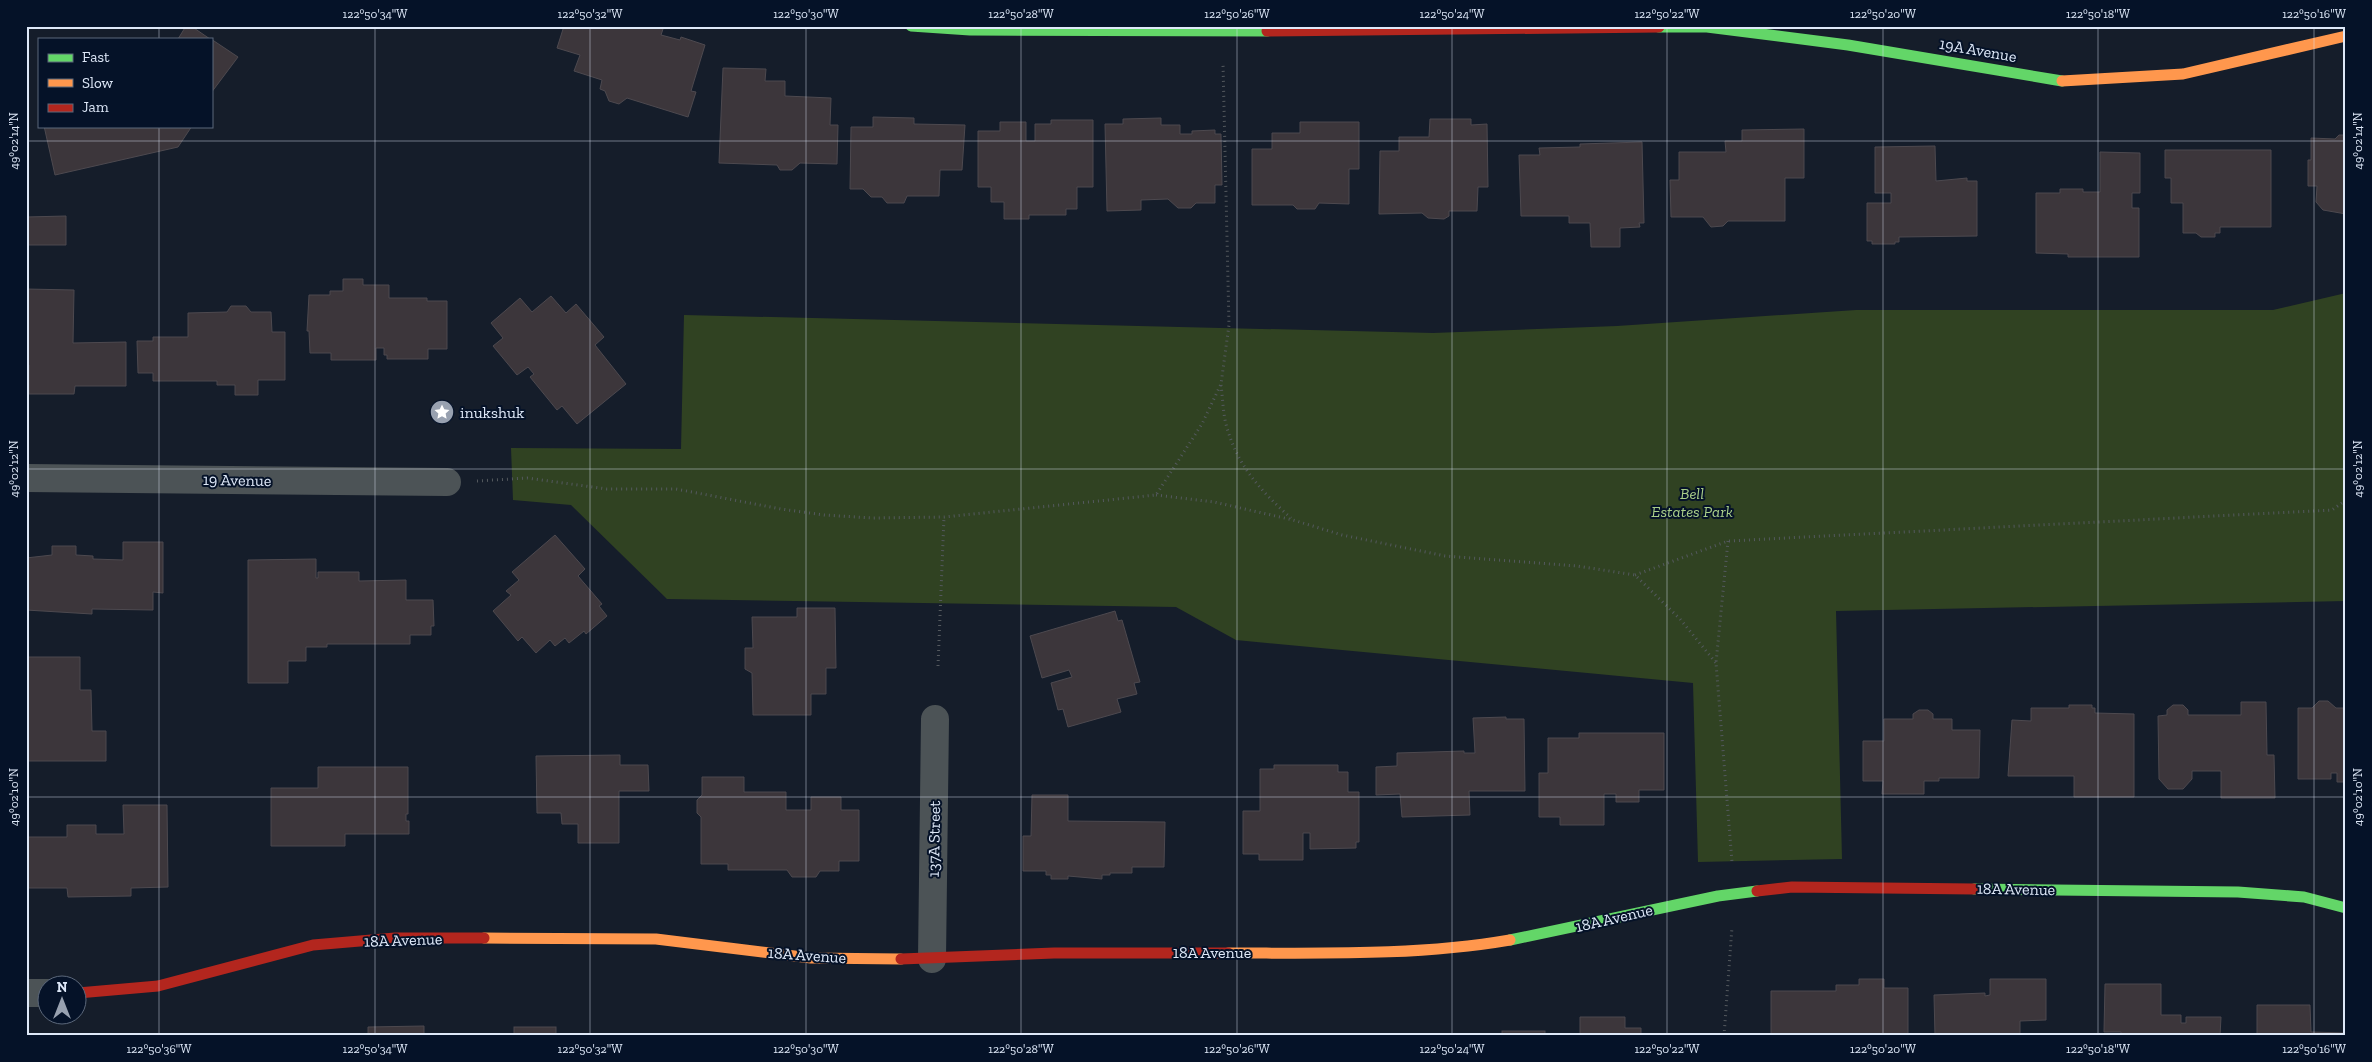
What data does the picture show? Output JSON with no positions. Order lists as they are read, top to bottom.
{
  "streets": {
    "street": [
      "19A Avenue",
      "19 Avenue",
      "137A Street",
      "18A Avenue"
    ]
  },
  "crossings": [
    ["137A Street", "18A Avenue"]
  ],
  "parks": ["Bell Estates Park"],
  "places": {
    "place": ["inukshuk"]
  },
  "legend": ["Fast", "Slow", "Jam"],
  "north": "top",
  "coordinates": [
    "122°50'34\"W",
    "122°50'32\"W",
    "122°50'30\"W",
    "122°50'28\"W",
    "122°50'26\"W",
    "122°50'24\"W",
    "122°50'22\"W",
    "122°50'20\"W",
    "122°50'18\"W",
    "122°50'16\"W",
    "49°02'14\"N",
    "49°02'12\"N",
    "49°02'10\"N",
    "122°50'36\"W"
  ]
}
